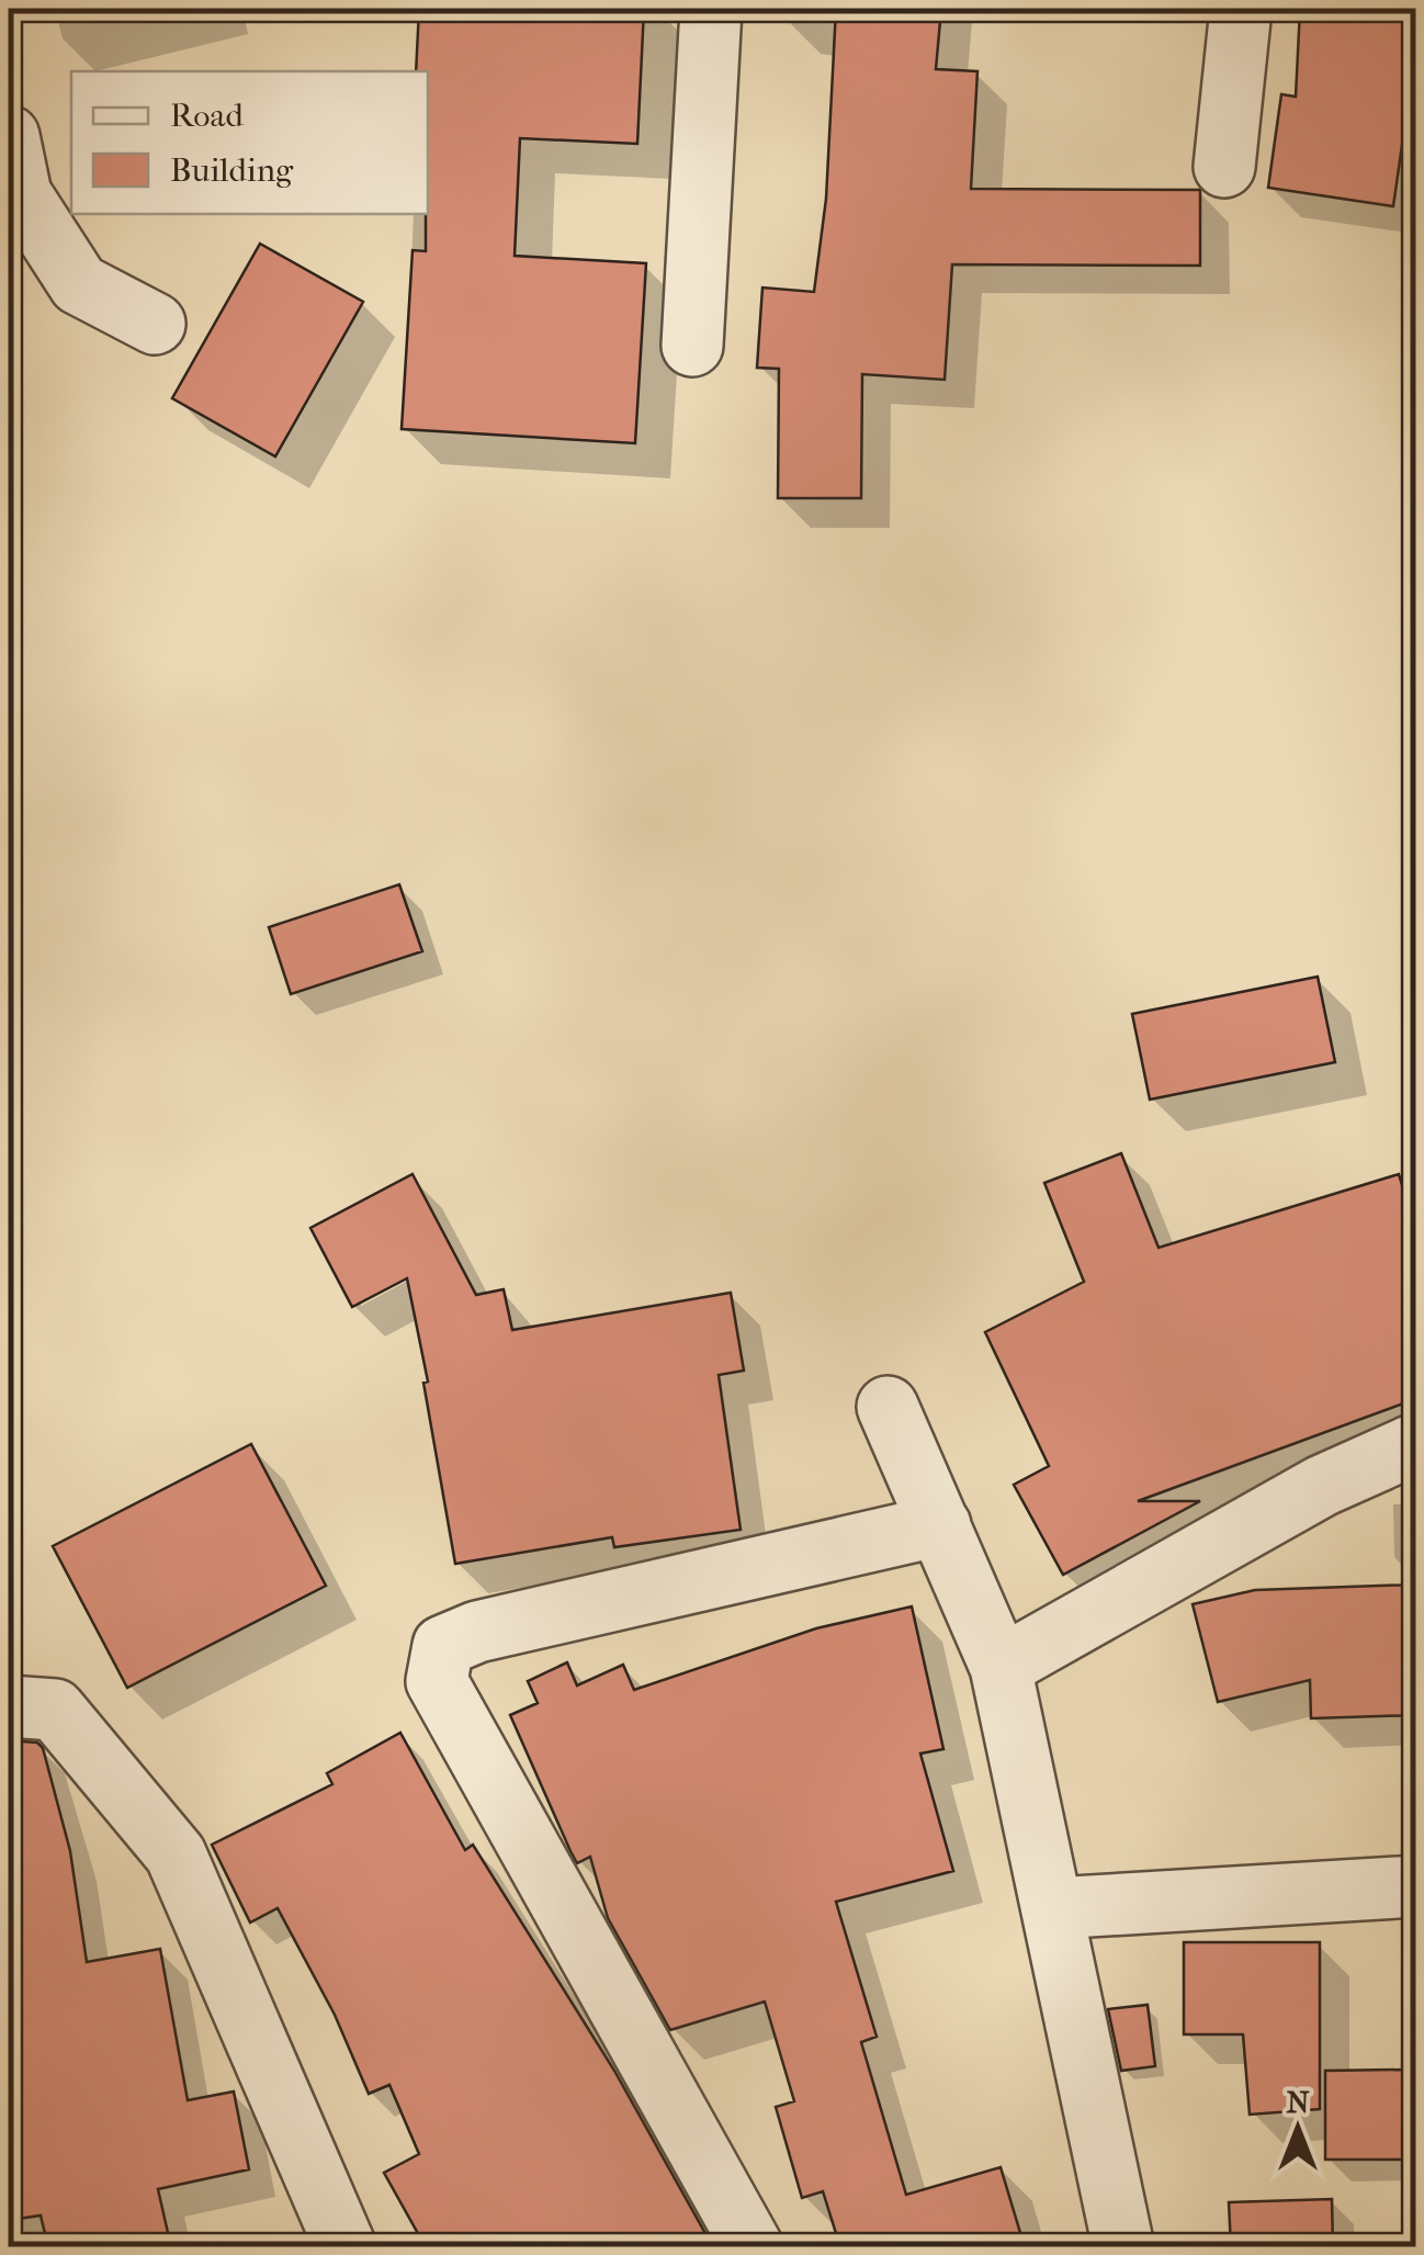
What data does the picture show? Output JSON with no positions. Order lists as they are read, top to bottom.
{
  "legend": ["Road", "Building"],
  "north": "top"
}
